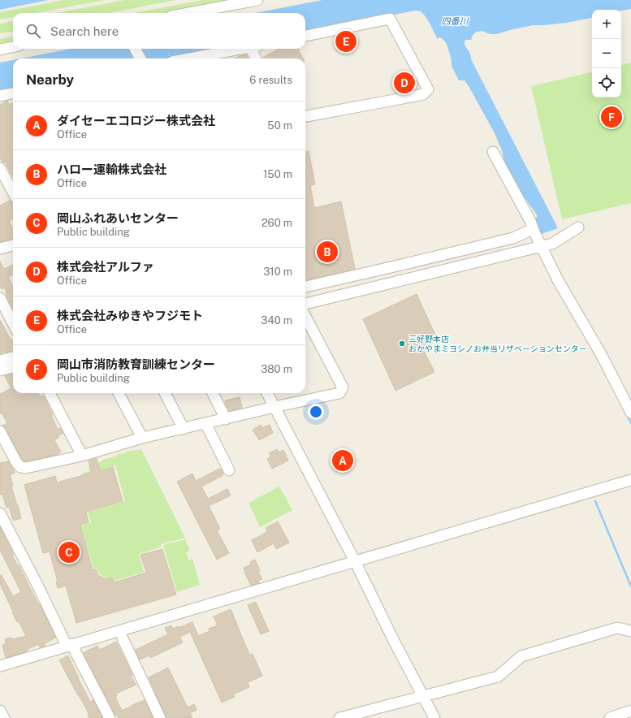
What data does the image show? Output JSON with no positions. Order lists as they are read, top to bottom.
{
  "water": ["四番川"],
  "places": ["三好野本店 おかやまミヨシノお弁当リザベーションセンター"],
  "page": {
    "map_buttons": ["+", "−"],
    "search": "Search here",
    "pins": [
      "E",
      "D",
      "F",
      "B",
      "A",
      "C"
    ],
    "heading": ["Nearby", "6 results"],
    "list": [
      {
        "mark": "A",
        "name": "ダイセーエコロジー株式会社",
        "note": "Office",
        "value": "50 m"
      },
      {
        "mark": "B",
        "name": "ハロー運輸株式会社",
        "note": "Office",
        "value": "150 m"
      },
      {
        "mark": "C",
        "name": "岡山ふれあいセンター",
        "note": "Public building",
        "value": "260 m"
      },
      {
        "mark": "D",
        "name": "株式会社アルファ",
        "note": "Office",
        "value": "310 m"
      },
      {
        "mark": "E",
        "name": "株式会社みゆきやフジモト",
        "note": "Office",
        "value": "340 m"
      },
      {
        "mark": "F",
        "name": "岡山市消防教育訓練センター",
        "note": "Public building",
        "value": "380 m"
      }
    ]
  }
}
